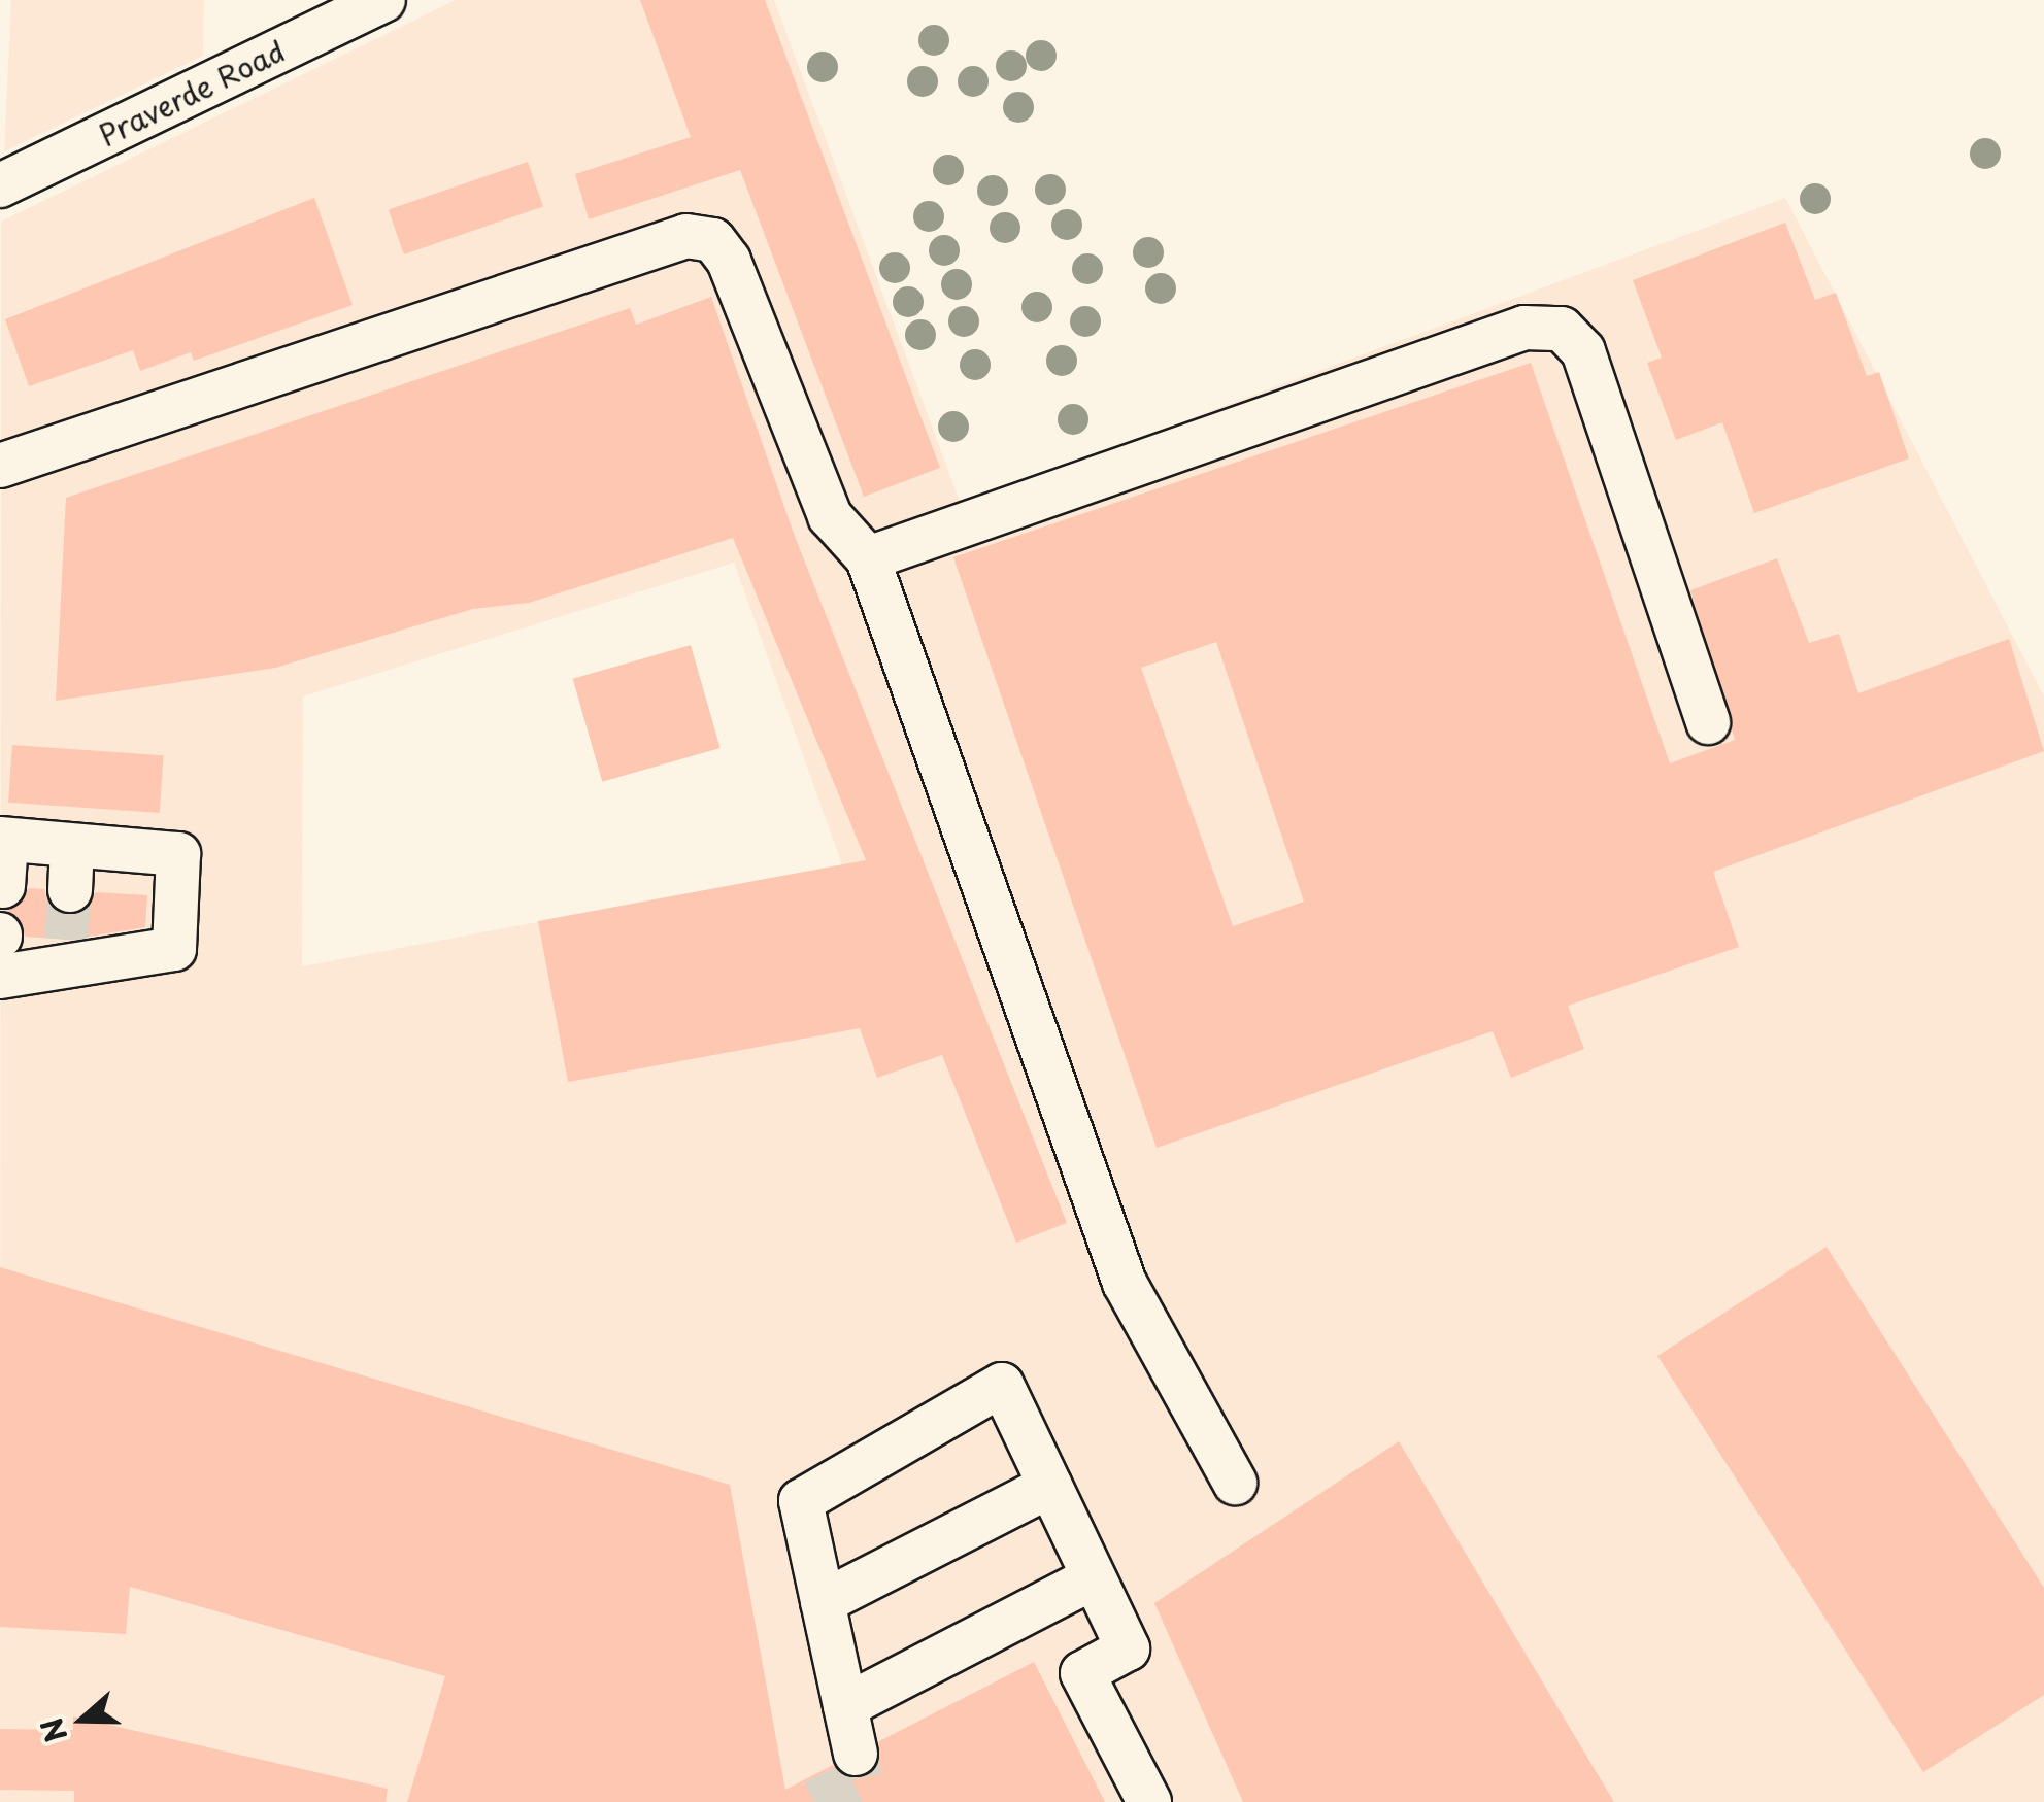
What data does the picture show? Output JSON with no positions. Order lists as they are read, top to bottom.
{
  "streets": {
    "street": ["Praverde Road"]
  },
  "north": "left"
}
